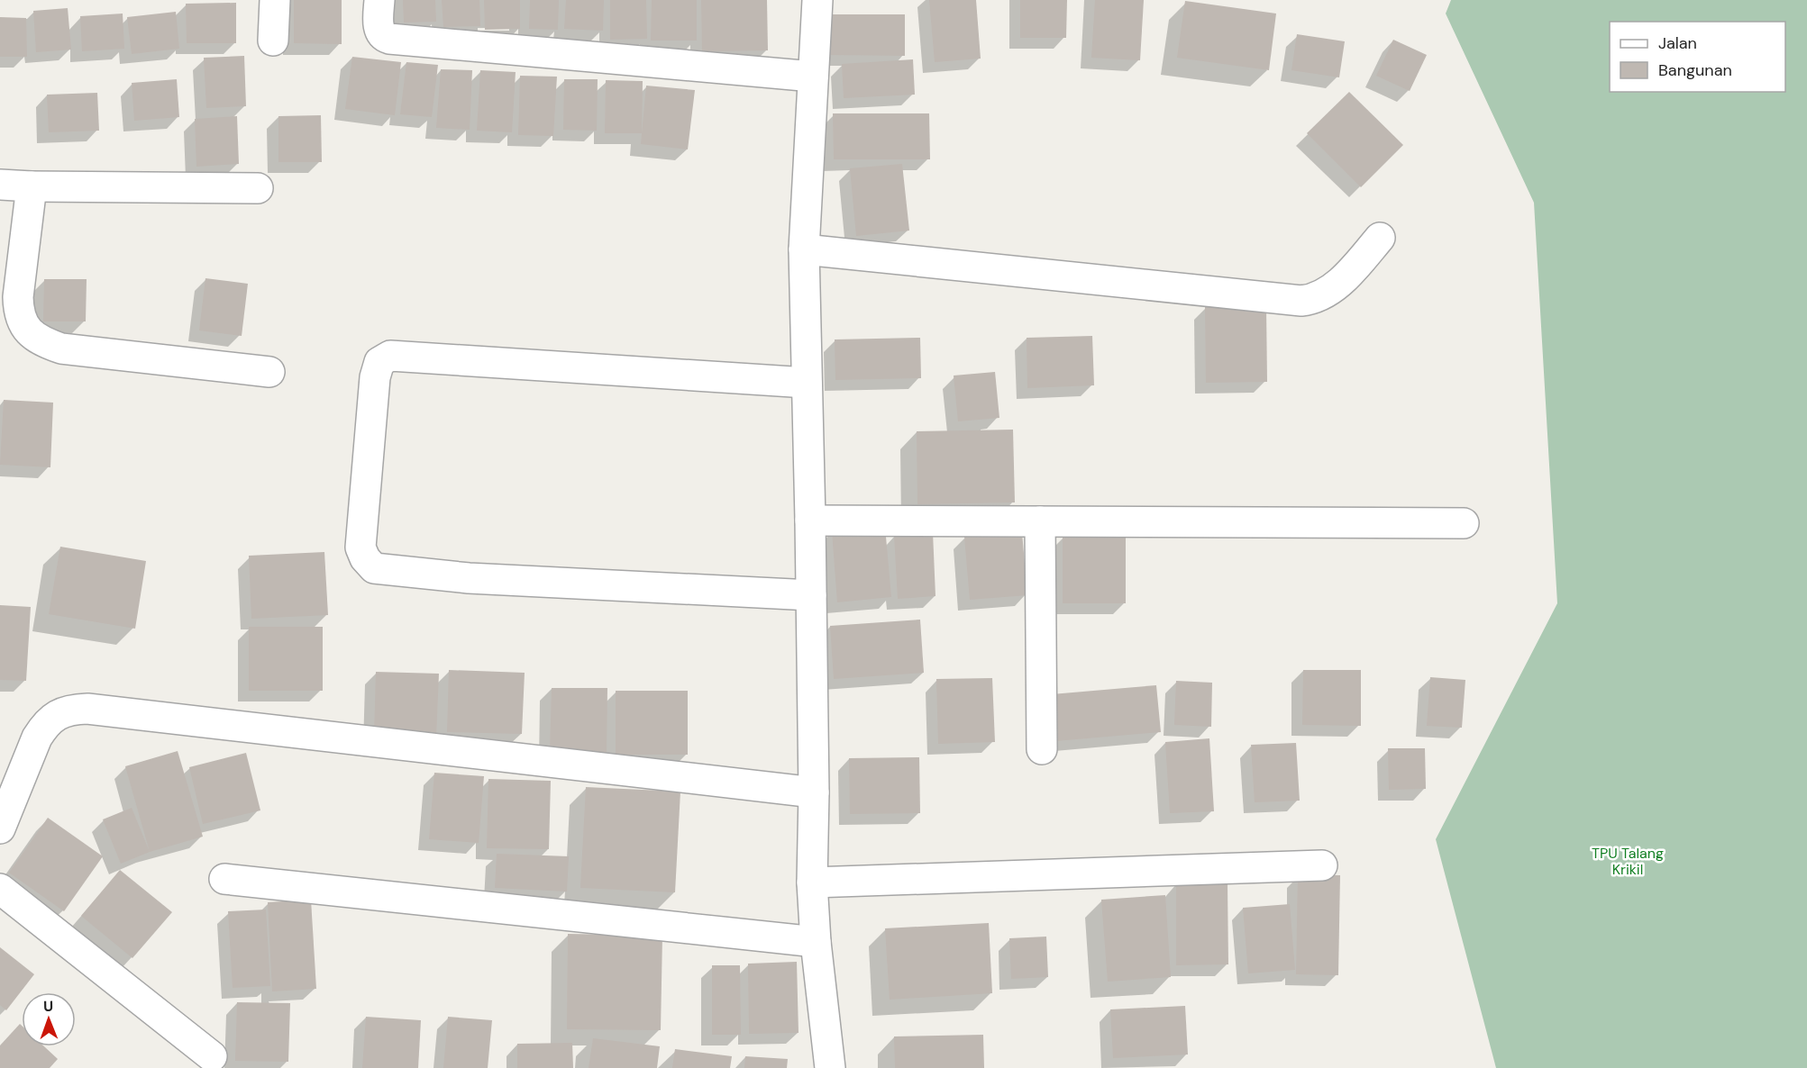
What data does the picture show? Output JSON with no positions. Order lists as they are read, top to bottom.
{
  "parks": ["TPU Talang Krikil"],
  "legend": ["Jalan", "Bangunan"],
  "north": "top"
}
